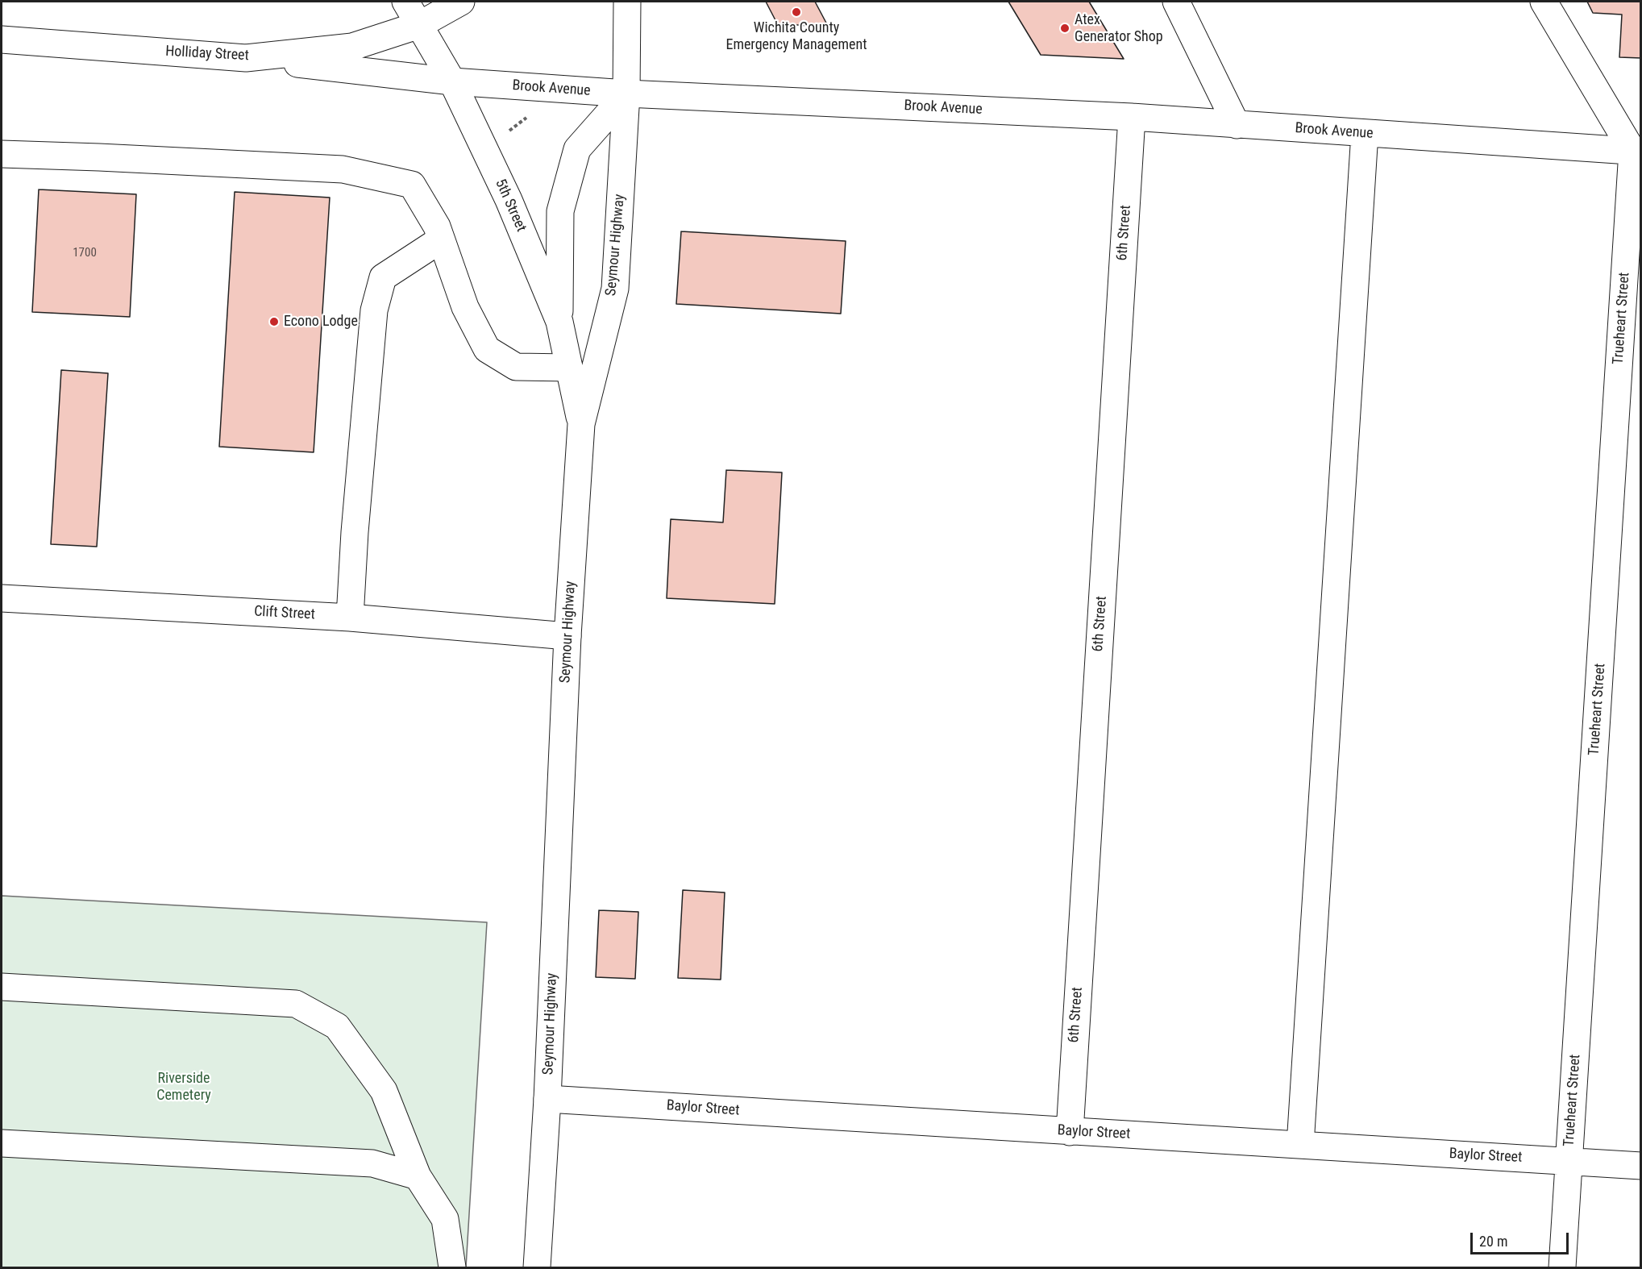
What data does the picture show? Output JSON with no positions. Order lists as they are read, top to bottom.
{
  "streets": {
    "street": [
      "Holliday Street",
      "Brook Avenue",
      "5th Street",
      "6th Street",
      "Seymour Highway",
      "Trueheart Street",
      "Clift Street",
      "Baylor Street"
    ]
  },
  "crossings": [
    ["Holliday Street", "Brook Avenue"],
    ["Holliday Street", "5th Street"],
    ["Brook Avenue", "5th Street"],
    ["Brook Avenue", "6th Street"],
    ["Brook Avenue", "Seymour Highway"],
    ["Brook Avenue", "Trueheart Street"],
    ["5th Street", "Seymour Highway"],
    ["6th Street", "Baylor Street"],
    ["Seymour Highway", "Clift Street"],
    ["Seymour Highway", "Baylor Street"],
    ["Trueheart Street", "Baylor Street"]
  ],
  "parks": ["Riverside Cemetery"],
  "places": ["Wichita County Emergency Management", "Atex Generator Shop", "Econo Lodge"],
  "house_numbers": ["1700"],
  "scale_bar": "20 m"
}
